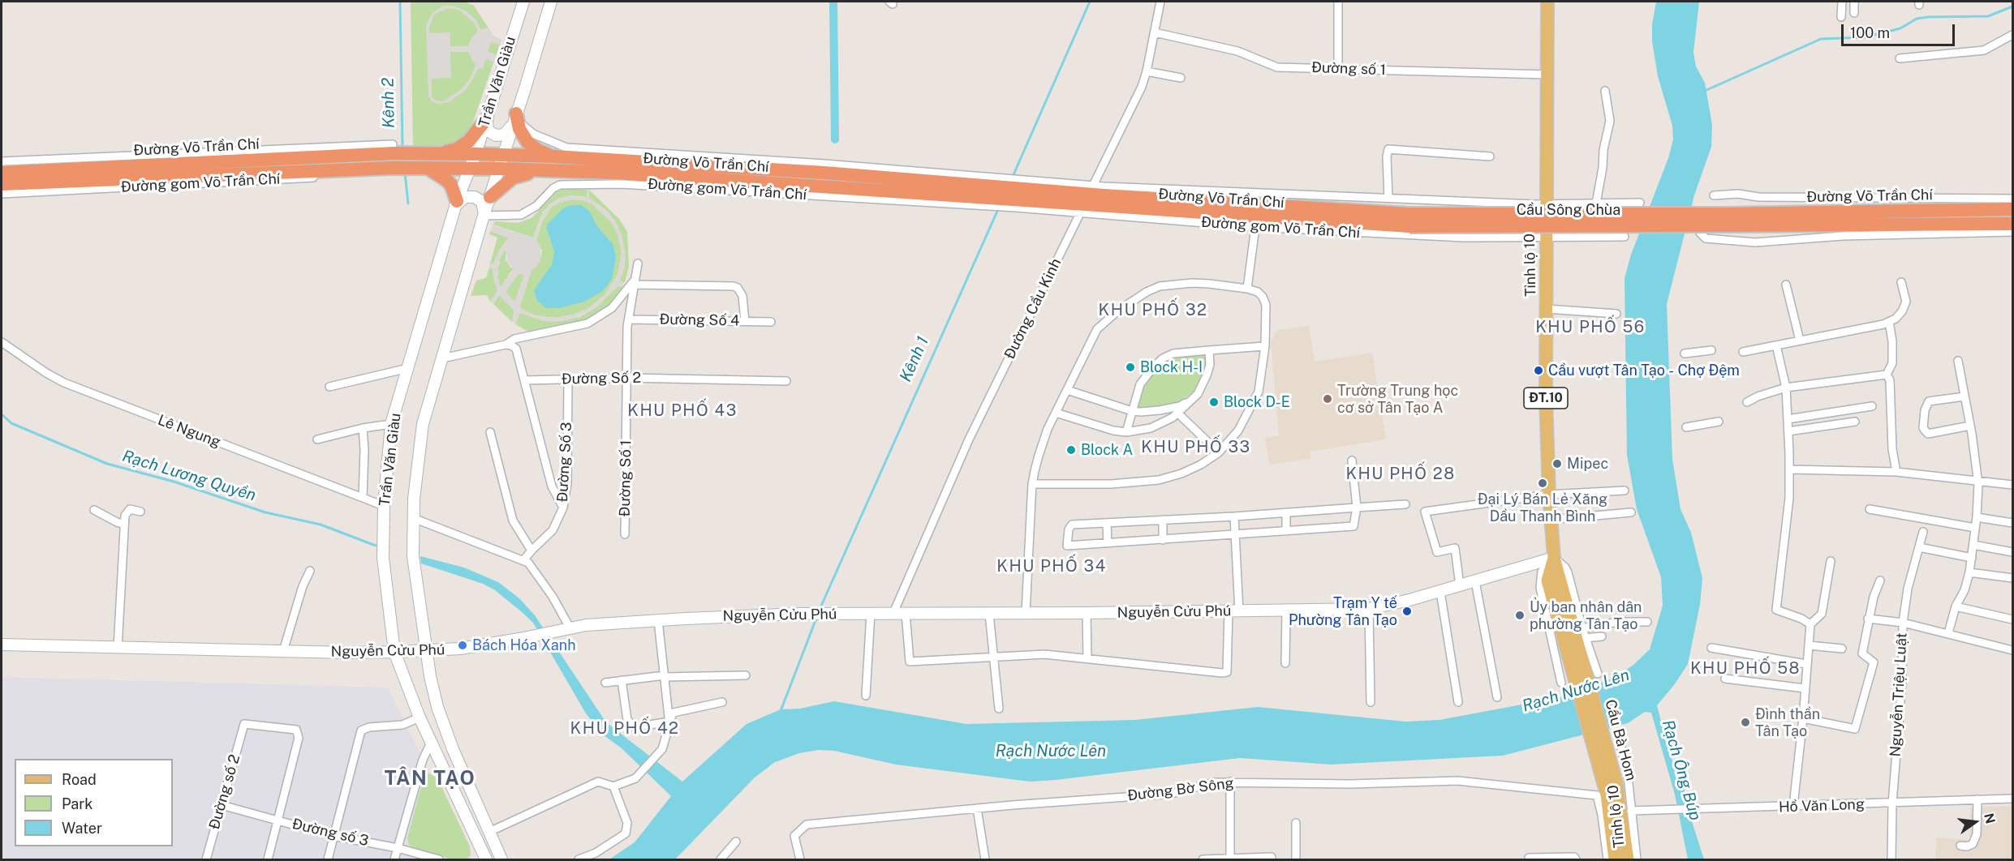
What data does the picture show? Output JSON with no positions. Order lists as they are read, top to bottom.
{
  "streets": {
    "highway": ["Đường Võ Trần Chí", "Cầu Sông Chùa"],
    "main road": [
      "Trần Văn Giàu",
      "Tỉnh lộ 10",
      "ĐT.10",
      "Nguyễn Cửu Phú",
      "Cầu Bà Hom"
    ],
    "street": [
      "Đường số 1",
      "Đường gom Võ Trần Chí",
      "Đường Cầu Kinh",
      "Đường Số 4",
      "Đường Số 2",
      "Lê Ngung",
      "Đường Số 3",
      "Đường Số 1",
      "Nguyễn Triệu Luật",
      "Đường Bờ Sông",
      "Đường số 2",
      "Hồ Văn Long",
      "Đường số 3"
    ]
  },
  "crossings": [
    ["Đường số 1", "Tỉnh lộ 10"],
    ["Đường số 1", "Đường Cầu Kinh"],
    ["Trần Văn Giàu", "Đường Võ Trần Chí"],
    ["Trần Văn Giàu", "Đường gom Võ Trần Chí"],
    ["Trần Văn Giàu", "Lê Ngung"],
    ["Trần Văn Giàu", "Nguyễn Cửu Phú"],
    ["Đường Võ Trần Chí", "Đường gom Võ Trần Chí"],
    ["Đường Võ Trần Chí", "Cầu Sông Chùa"],
    ["Đường Võ Trần Chí", "Đường Cầu Kinh"],
    ["Đường gom Võ Trần Chí", "Tỉnh lộ 10"],
    ["Đường gom Võ Trần Chí", "Đường Cầu Kinh"],
    ["Tỉnh lộ 10", "Nguyễn Cửu Phú"],
    ["Tỉnh lộ 10", "Cầu Bà Hom"],
    ["Tỉnh lộ 10", "Đường Bờ Sông"],
    ["Tỉnh lộ 10", "Hồ Văn Long"],
    ["Đường Cầu Kinh", "Nguyễn Cửu Phú"],
    ["Đường Số 4", "Đường Số 1"],
    ["Đường Số 2", "Đường Số 3"],
    ["Đường Số 2", "Đường Số 1"],
    ["Nguyễn Triệu Luật", "Hồ Văn Long"],
    ["Đường số 2", "Đường số 3"]
  ],
  "districts": [
    "KHU PHỐ 32",
    "KHU PHỐ 56",
    "KHU PHỐ 43",
    "KHU PHỐ 33",
    "KHU PHỐ 28",
    "KHU PHỐ 34",
    "KHU PHỐ 58",
    "KHU PHỐ 42",
    "TÂN TẠO"
  ],
  "water": [
    "Kênh 2",
    "Kênh 1",
    "Rạch Lương Quyền",
    "Rạch Nước Lên",
    "Rạch Ông Búp"
  ],
  "places": [
    "Block H-I",
    "Cầu vượt Tân Tạo - Chợ Đệm",
    "Trường Trung học cơ sở Tân Tạo A",
    "Block D-E",
    "Block A",
    "Mipec",
    "Đại Lý Bán Lẻ Xăng Dầu Thanh Bình",
    "Trạm Y tế Phường Tân Tạo",
    "Ủy ban nhân dân phường Tân Tạo",
    "Bách Hóa Xanh",
    "Đình thần Tân Tạo"
  ],
  "legend": ["Road", "Park", "Water"],
  "scale_bar": "100 m",
  "north": "right"
}
